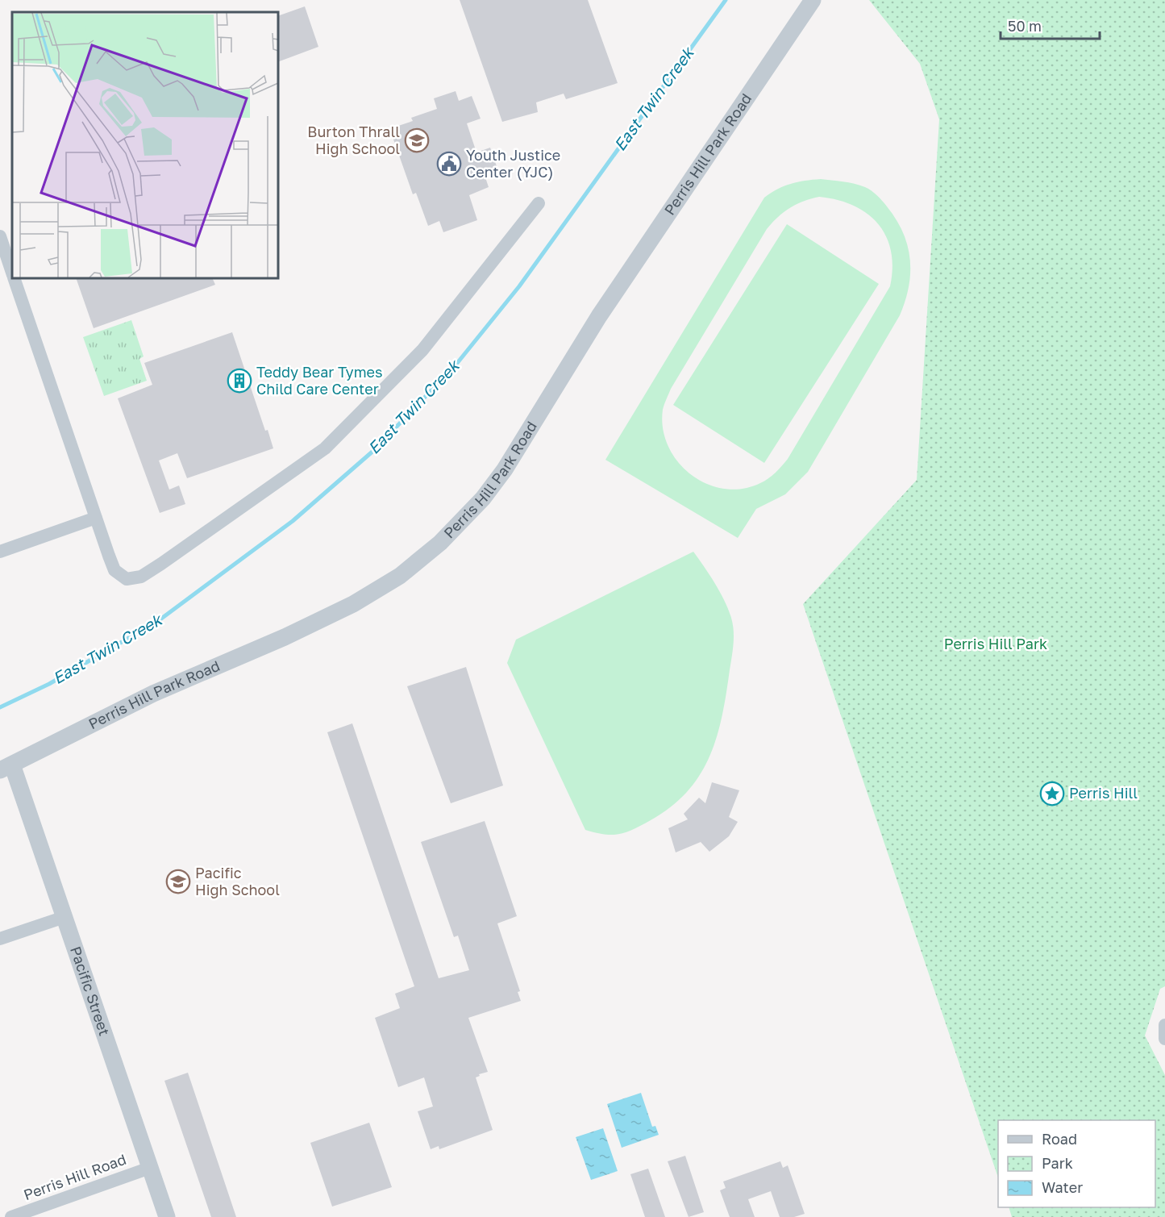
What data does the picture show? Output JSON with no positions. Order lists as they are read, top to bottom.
{
  "streets": {
    "street": ["Perris Hill Park Road", "Pacific Street", "Perris Hill Road"]
  },
  "crossings": [
    ["Perris Hill Park Road", "Pacific Street"],
    ["Pacific Street", "Perris Hill Road"]
  ],
  "water": ["East Twin Creek"],
  "parks": ["Perris Hill Park"],
  "places": {
    "school or university": ["Burton Thrall High School", "Pacific High School"],
    "public building": ["Youth Justice Center (YJC)"],
    "building": ["Teddy Bear Tymes Child Care Center"],
    "place": ["Perris Hill"]
  },
  "legend": ["Road", "Park", "Water"],
  "scale_bar": "50 m"
}
